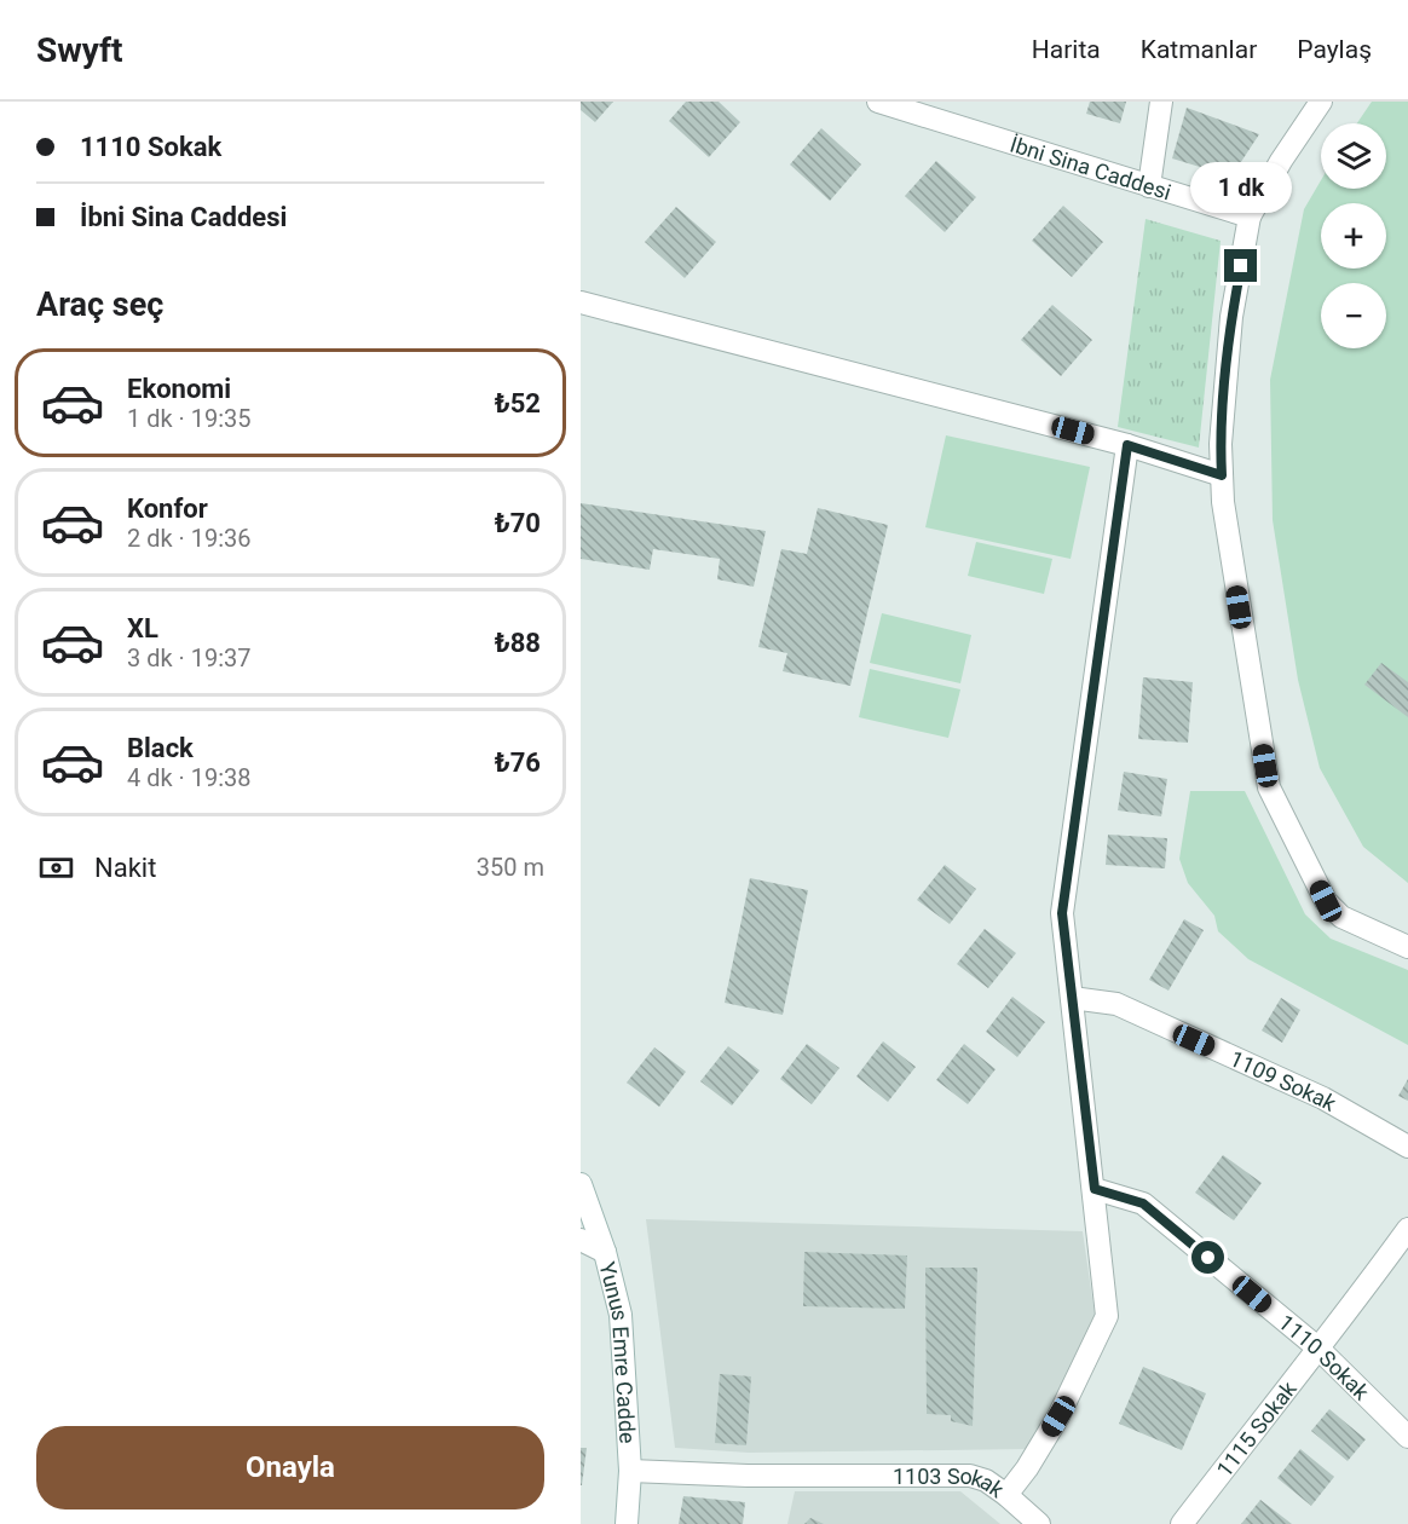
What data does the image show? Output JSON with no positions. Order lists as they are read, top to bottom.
{
  "streets": {
    "street": [
      "İbni Sina Caddesi",
      "1109 Sokak",
      "Yunus Emre Cadde",
      "1110 Sokak",
      "1115 Sokak",
      "1103 Sokak"
    ]
  },
  "crossings": [
    ["1109 Sokak", "1103 Sokak"],
    ["Yunus Emre Cadde", "1103 Sokak"],
    ["1110 Sokak", "1115 Sokak"],
    ["1110 Sokak", "1103 Sokak"]
  ],
  "page": {
    "header": "Swyft",
    "nav": ["Harita", "Katmanlar", "Paylaş"],
    "banner": ["1110 Sokak", "İbni Sina Caddesi"],
    "map_buttons": ["+", "−"],
    "bubble": "1 dk",
    "heading": "Araç seç",
    "list": [
      {
        "name": "Ekonomi",
        "note": "1 dk · 19:35",
        "value": "₺52"
      },
      {
        "name": "Konfor",
        "note": "2 dk · 19:36",
        "value": "₺70"
      },
      {
        "name": "XL",
        "note": "3 dk · 19:37",
        "value": "₺88"
      },
      {
        "name": "Black",
        "note": "4 dk · 19:38",
        "value": "₺76"
      }
    ],
    "pay": ["Nakit", "350 m"],
    "buttons": "Onayla"
  }
}
